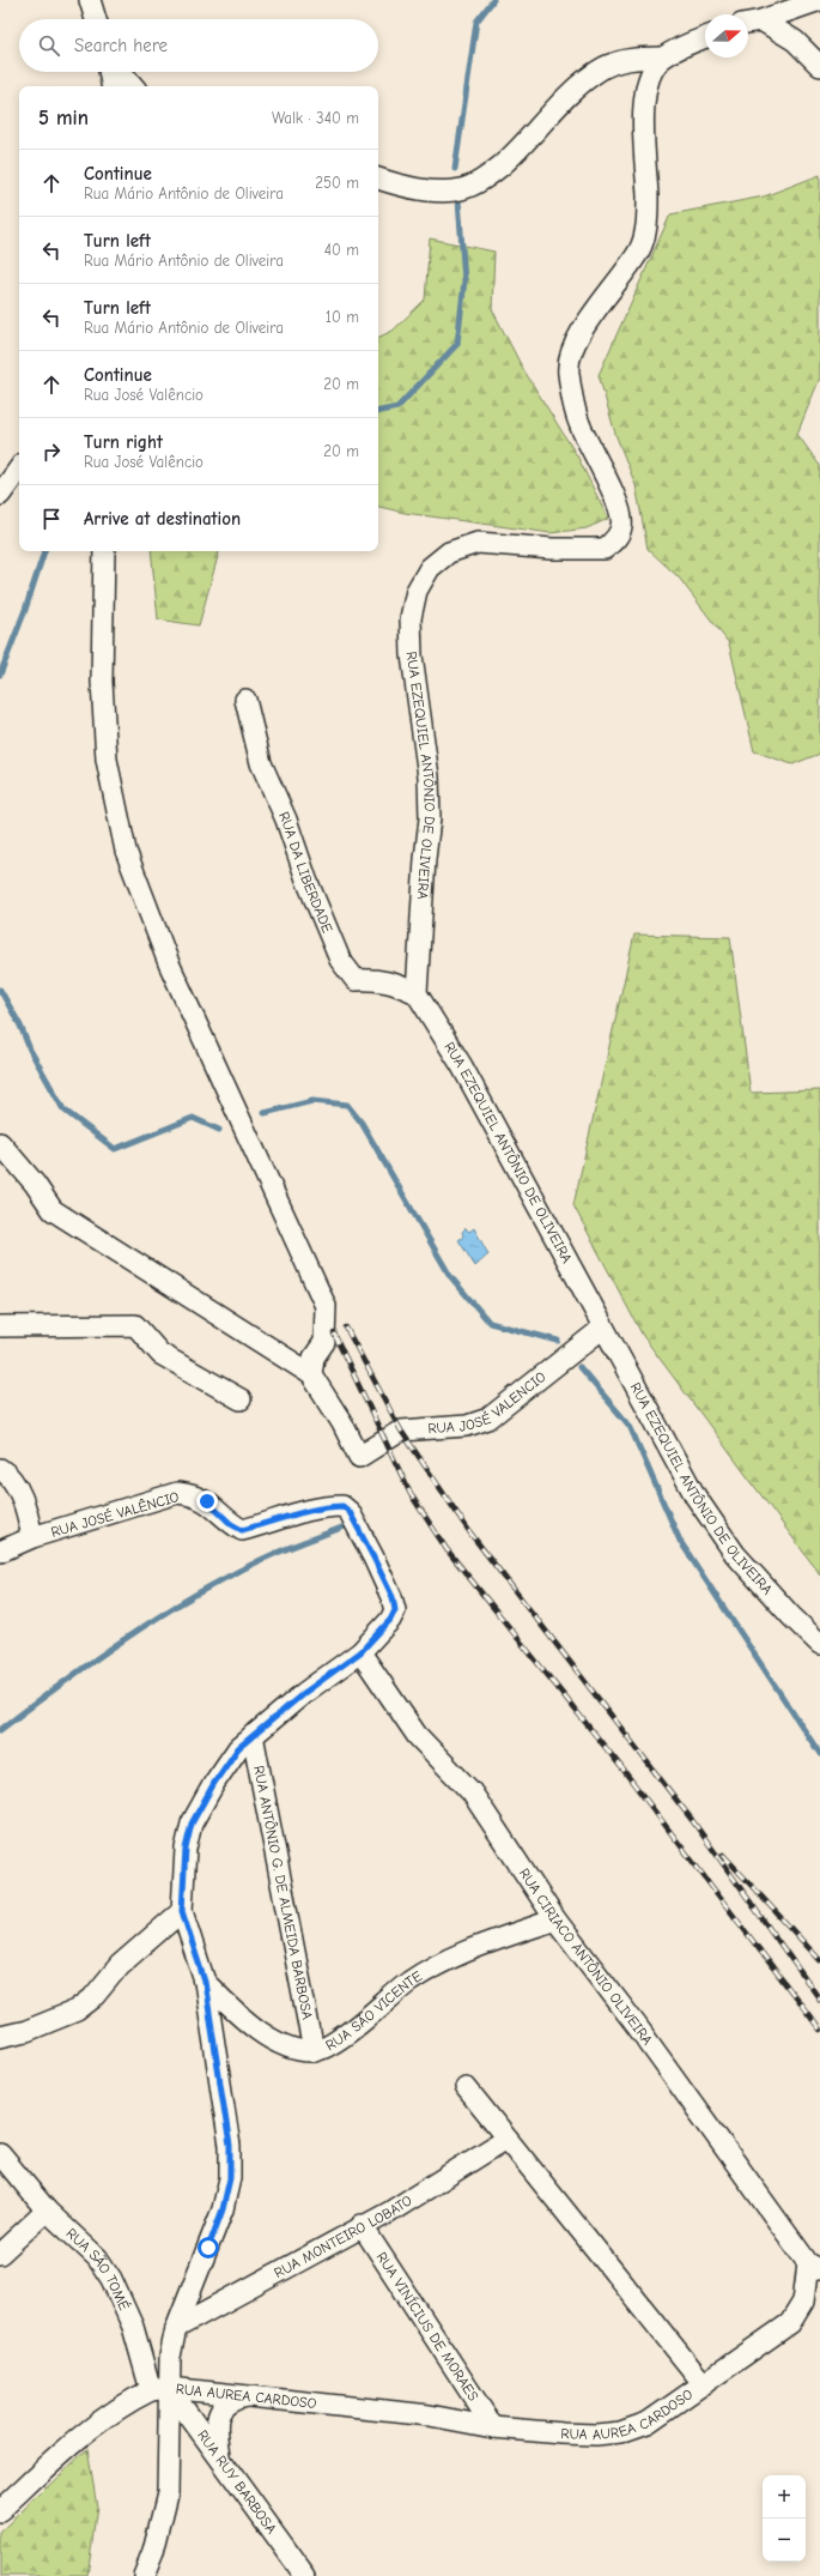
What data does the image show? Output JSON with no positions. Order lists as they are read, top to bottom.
{
  "streets": {
    "street": [
      "RUA EZEQUIEL ANTÔNIO DE OLIVEIRA",
      "RUA DA LIBERDADE",
      "RUA JOSÉ VALENCIO",
      "RUA JOSÉ VALÊNCIO",
      "RUA ANTÔNIO G. DE ALMEIDA BARBOSA",
      "RUA CIRIACO ANTÔNIO OLIVEIRA",
      "RUA SÃO VICENTE",
      "RUA MONTEIRO LOBATO",
      "RUA SÃO TOMÉ",
      "RUA VINÍCIUS DE MORAES",
      "RUA AUREA CARDOSO",
      "RUA RUY BARBOSA"
    ]
  },
  "crossings": [
    ["RUA EZEQUIEL ANTÔNIO DE OLIVEIRA", "RUA DA LIBERDADE"],
    ["RUA EZEQUIEL ANTÔNIO DE OLIVEIRA", "RUA JOSÉ VALENCIO"],
    ["RUA JOSÉ VALÊNCIO", "RUA CIRIACO ANTÔNIO OLIVEIRA"],
    ["RUA ANTÔNIO G. DE ALMEIDA BARBOSA", "RUA SÃO VICENTE"],
    ["RUA CIRIACO ANTÔNIO OLIVEIRA", "RUA SÃO VICENTE"],
    ["RUA CIRIACO ANTÔNIO OLIVEIRA", "RUA AUREA CARDOSO"],
    ["RUA MONTEIRO LOBATO", "RUA VINÍCIUS DE MORAES"],
    ["RUA MONTEIRO LOBATO", "RUA AUREA CARDOSO"],
    ["RUA SÃO TOMÉ", "RUA AUREA CARDOSO"],
    ["RUA SÃO TOMÉ", "RUA RUY BARBOSA"],
    ["RUA VINÍCIUS DE MORAES", "RUA AUREA CARDOSO"],
    ["RUA AUREA CARDOSO", "RUA RUY BARBOSA"]
  ],
  "north": "right",
  "page": {
    "search": "Search here",
    "heading": ["5 min", "Walk · 340 m"],
    "list": [
      ["Continue", "Rua Mário Antônio de Oliveira", "250 m"],
      ["Turn left", "Rua Mário Antônio de Oliveira", "40 m"],
      ["Turn left", "Rua Mário Antônio de Oliveira", "10 m"],
      ["Continue", "Rua José Valêncio", "20 m"],
      ["Turn right", "Rua José Valêncio", "20 m"],
      "Arrive at destination"
    ],
    "map_buttons": ["+", "−"]
  }
}
